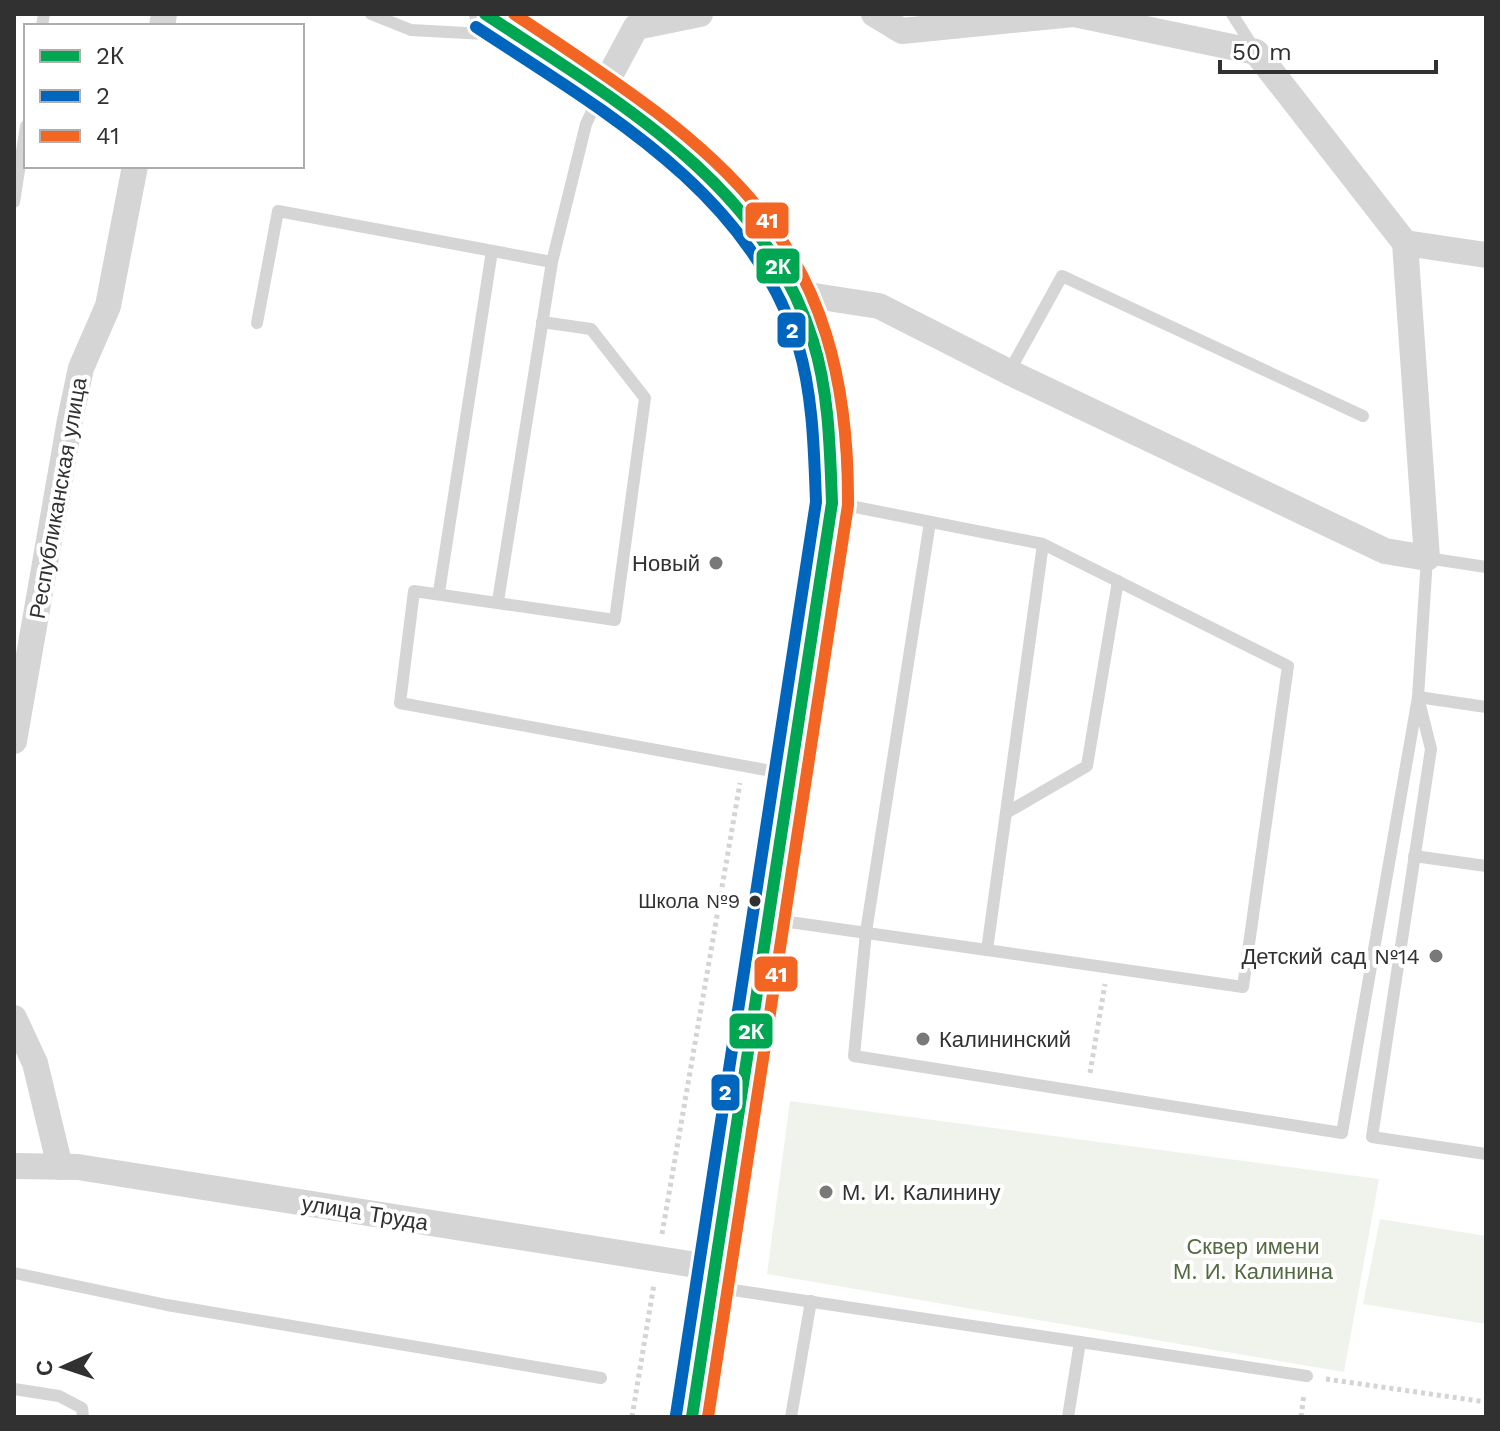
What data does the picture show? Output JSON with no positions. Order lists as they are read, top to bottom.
{
  "streets": {
    "street": ["Республиканская улица", "улица Труда"]
  },
  "parks": ["Сквер имени М. И. Калинина"],
  "places": [
    "Новый",
    "Школа №9",
    "Детский сад №14",
    "Калининский",
    "М. И. Калинину"
  ],
  "lines": ["transit line 2К", "transit line 41", "transit line 2"],
  "legend": ["2К", "2", "41"],
  "scale_bar": "50 m",
  "north": "left"
}
